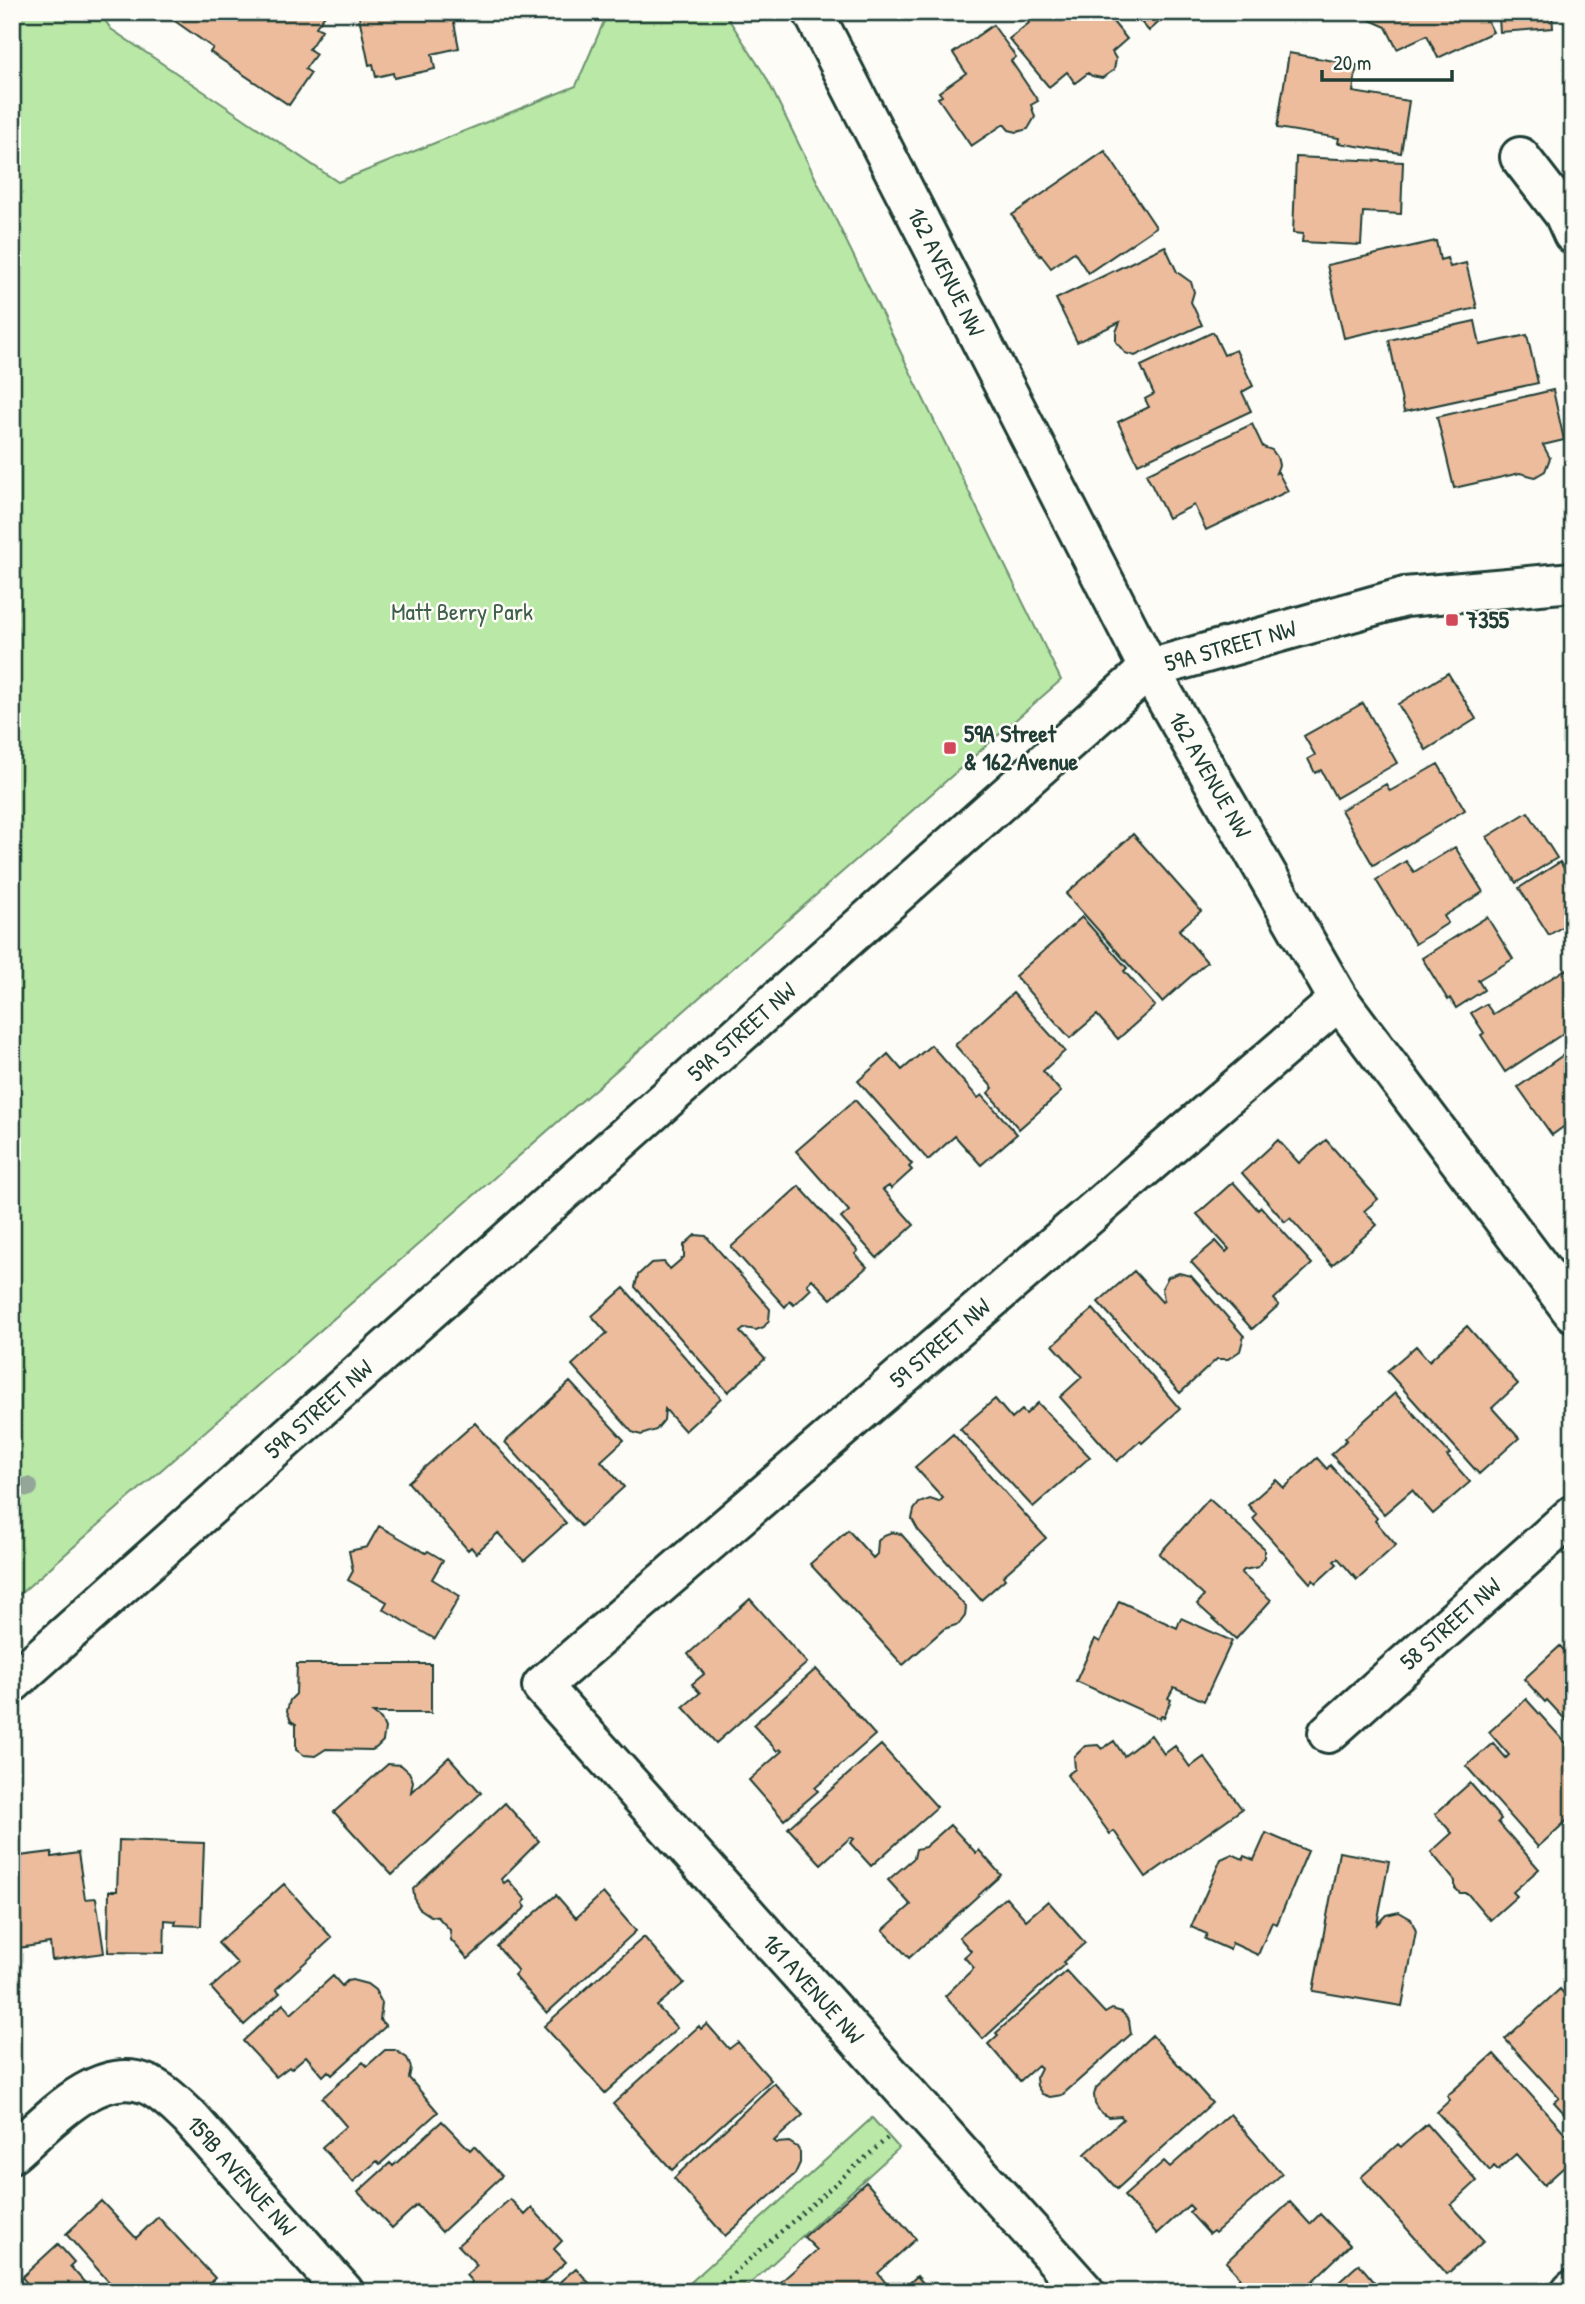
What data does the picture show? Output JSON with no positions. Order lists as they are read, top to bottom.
{
  "streets": {
    "street": [
      "162 AVENUE NW",
      "59A STREET NW",
      "59 STREET NW",
      "58 STREET NW",
      "161 AVENUE NW",
      "159B AVENUE NW"
    ]
  },
  "crossings": [
    ["162 AVENUE NW", "59A STREET NW"],
    ["162 AVENUE NW", "59 STREET NW"],
    ["59 STREET NW", "161 AVENUE NW"]
  ],
  "parks": ["Matt Berry Park"],
  "places": {
    "transit": ["7355", "59A Street & 162 Avenue"]
  },
  "scale_bar": "20 m"
}
